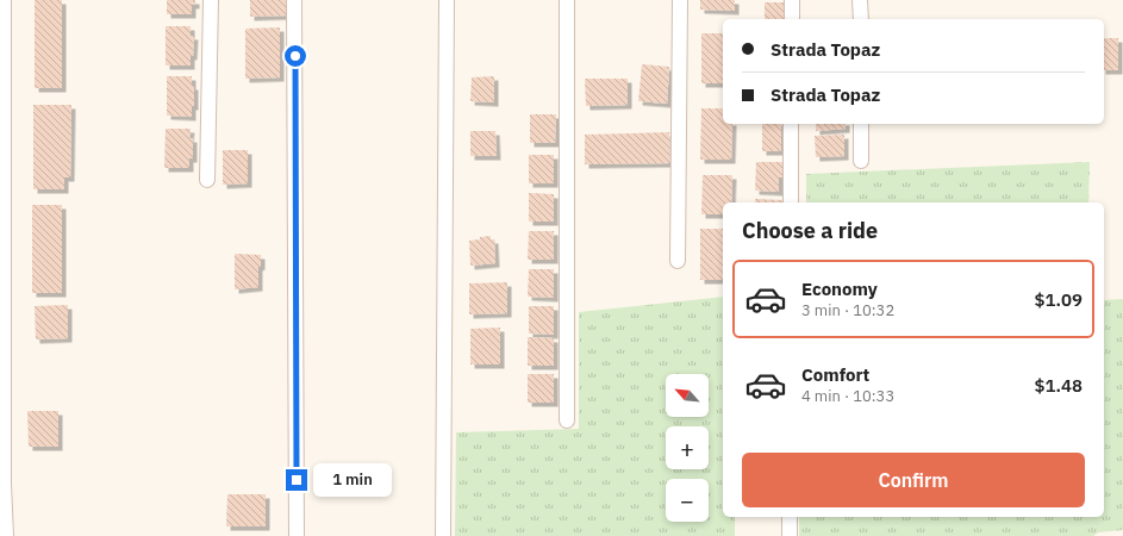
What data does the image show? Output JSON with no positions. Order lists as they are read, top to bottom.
{
  "north": "top left",
  "page": {
    "banner": ["Strada Topaz", "Strada Topaz"],
    "heading": "Choose a ride",
    "list": [
      {
        "name": "Economy",
        "note": "3 min · 10:32",
        "value": "$1.09"
      },
      {
        "name": "Comfort",
        "note": "4 min · 10:33",
        "value": "$1.48"
      }
    ],
    "map_buttons": ["+", "−"],
    "buttons": "Confirm",
    "bubble": "1 min"
  }
}
